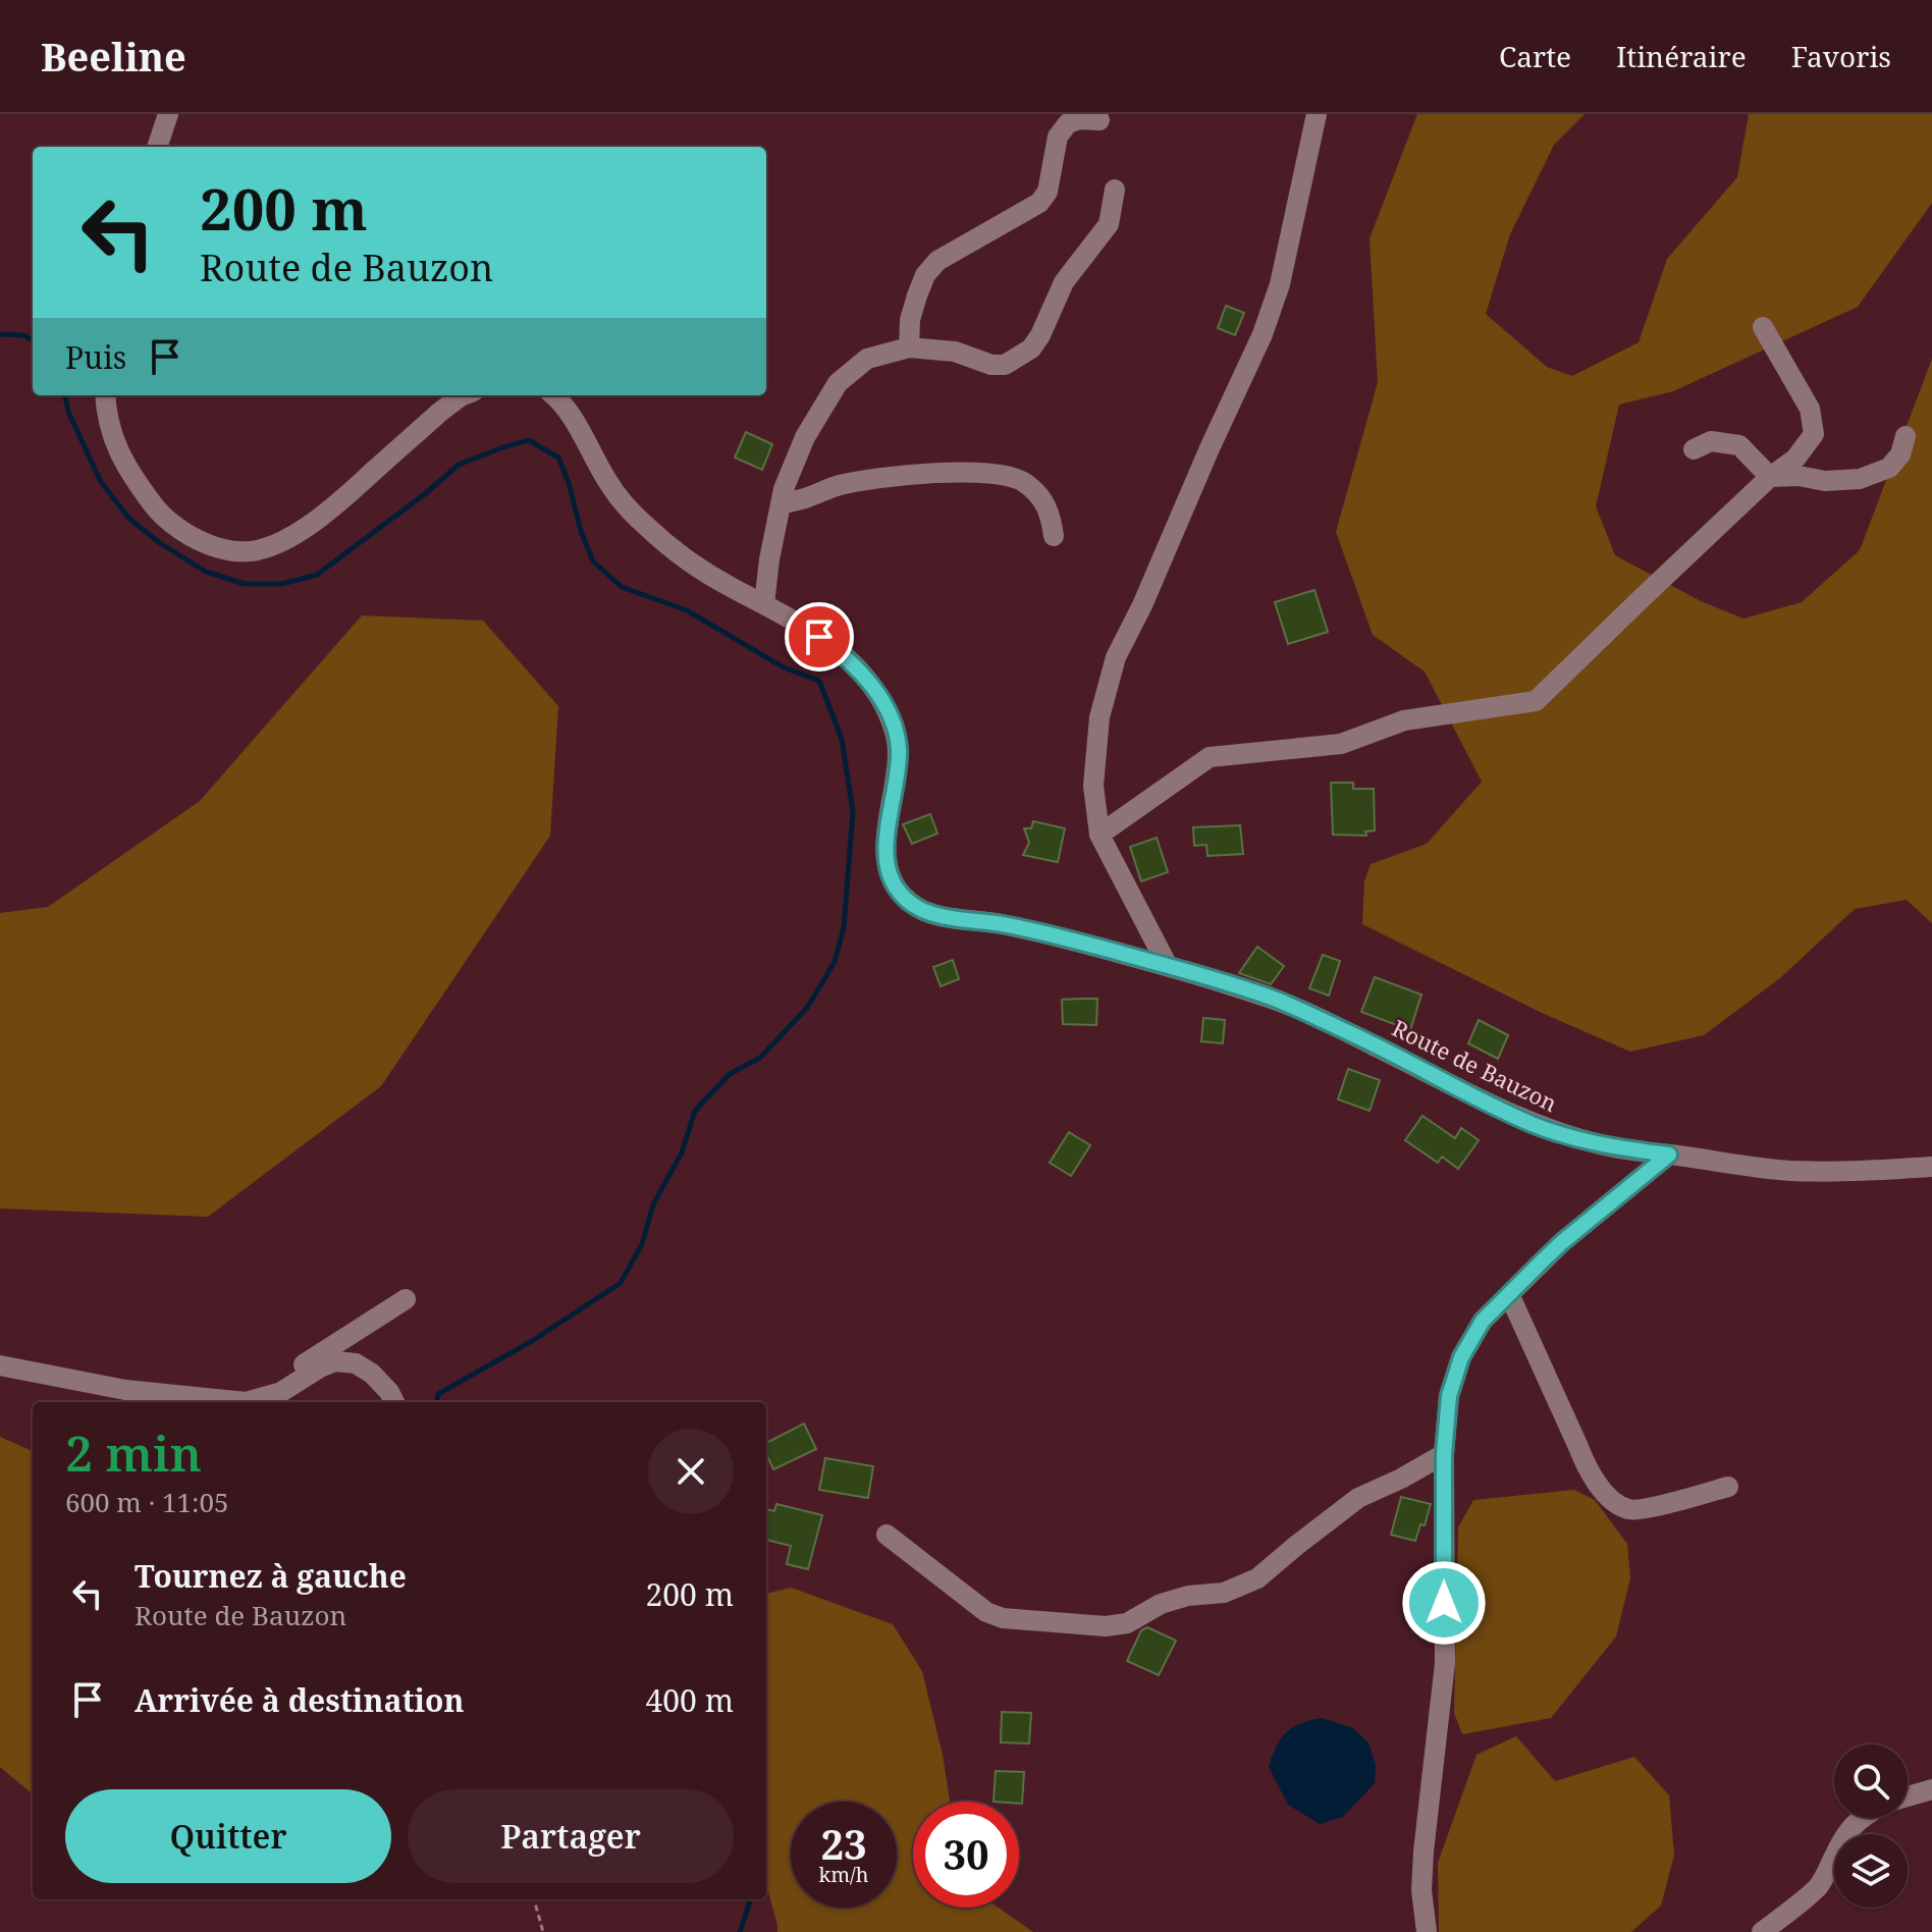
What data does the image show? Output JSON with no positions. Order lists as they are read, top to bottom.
{
  "streets": {
    "street": ["Route de Bauzon"]
  },
  "page": {
    "header": "Beeline",
    "nav": ["Carte", "Itinéraire", "Favoris"],
    "turn": ["200 m", "Route de Bauzon"],
    "then": "Puis",
    "heading": ["2 min", "600 m · 11:05"],
    "list": [
      {
        "name": "Tournez à gauche",
        "note": "Route de Bauzon",
        "value": "200 m"
      },
      {
        "name": "Arrivée à destination",
        "value": "400 m"
      }
    ],
    "buttons": ["Quitter", "Partager"],
    "speed": "23 km/h",
    "limit": "30"
  }
}
